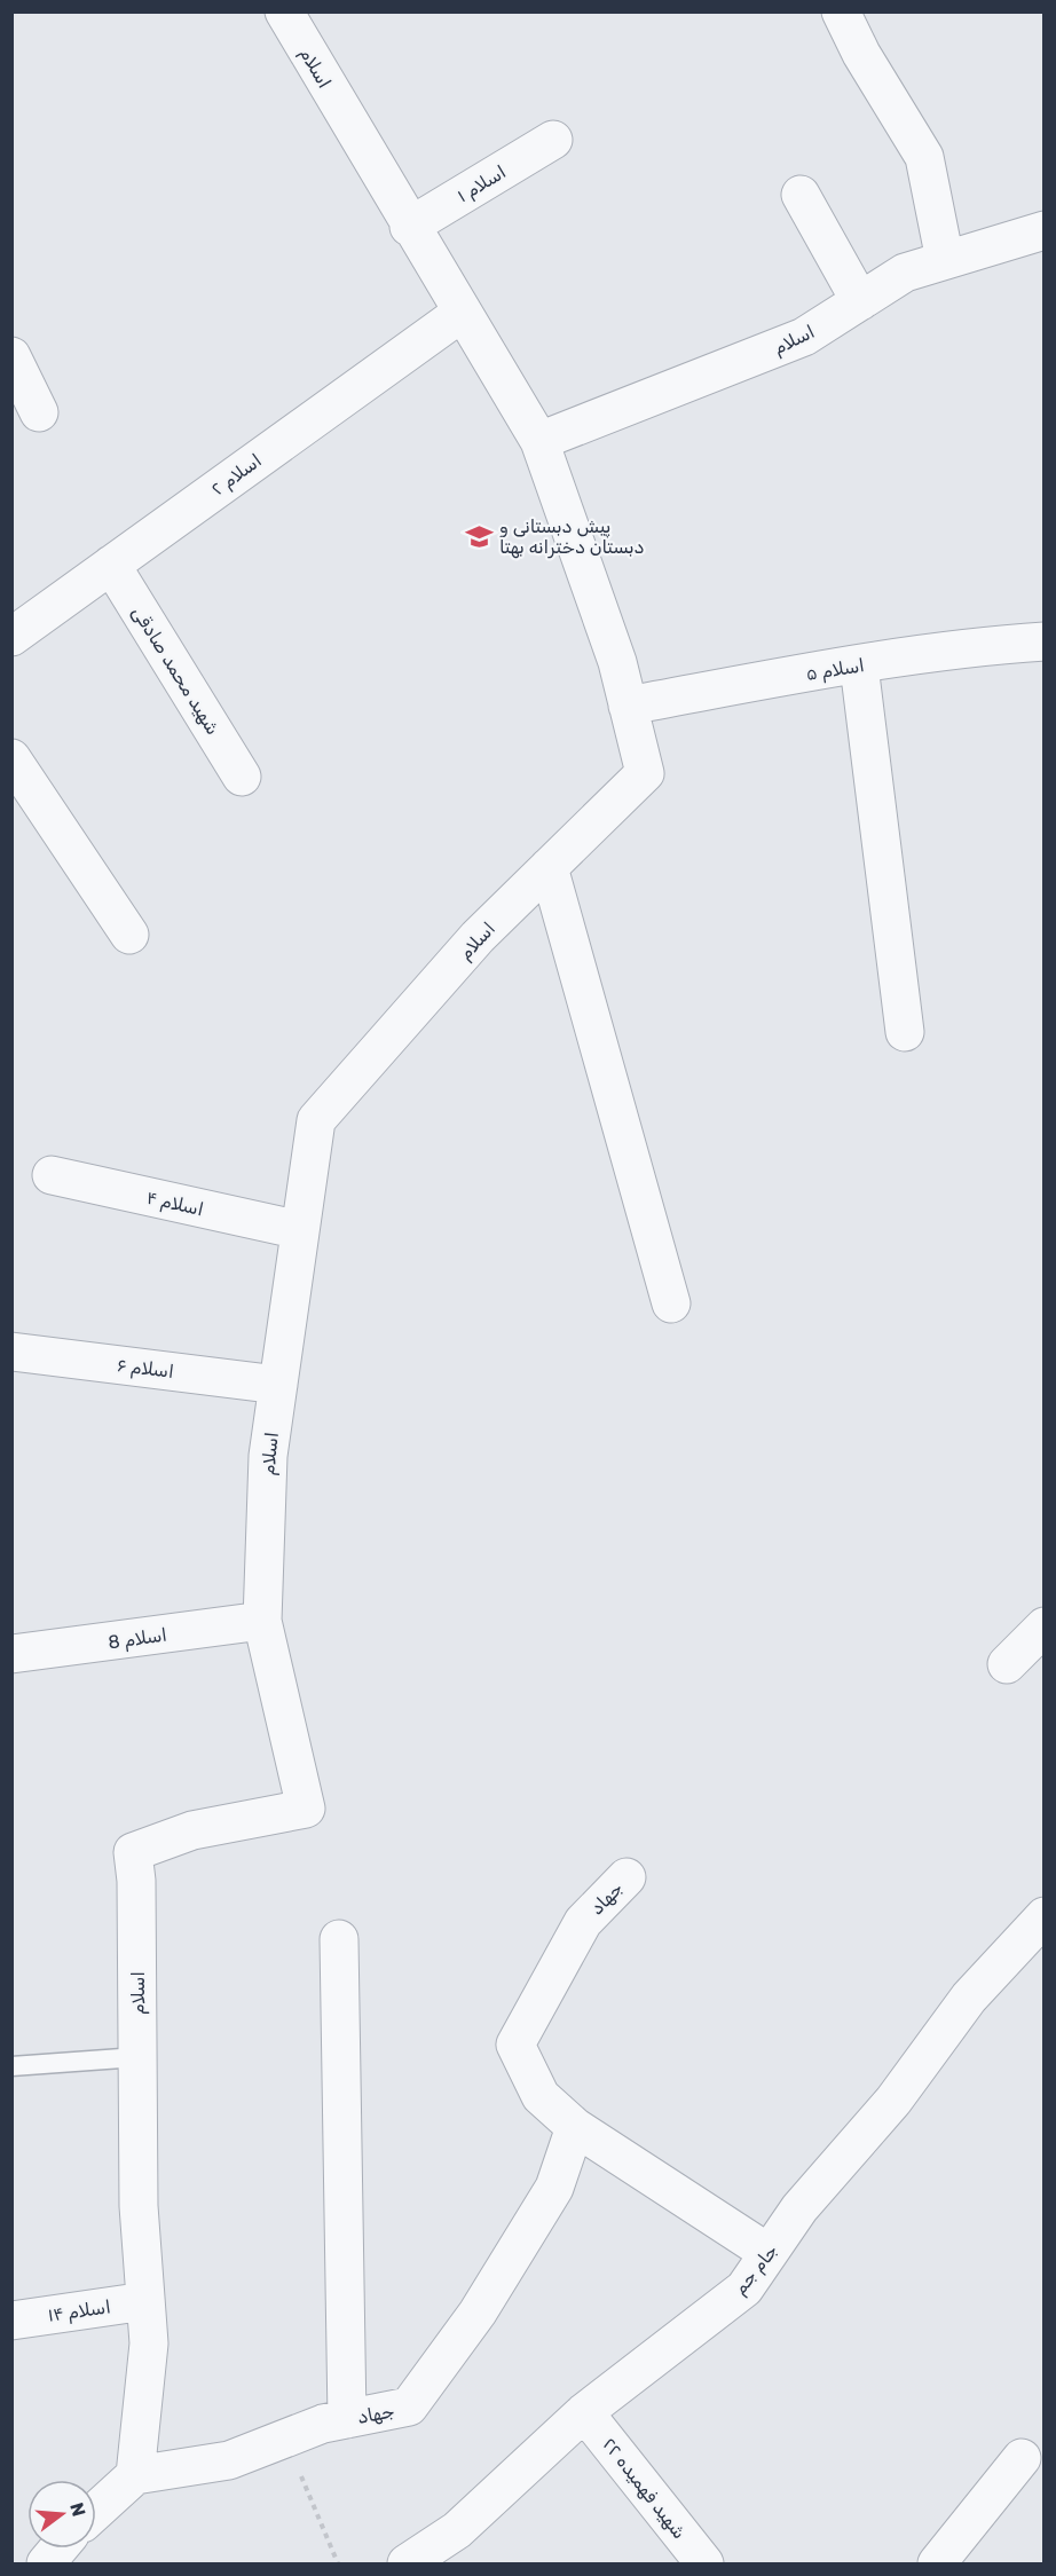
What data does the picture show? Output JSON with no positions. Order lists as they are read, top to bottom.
{
  "streets": {
    "street": [
      "اسلام",
      "اسلام ۱",
      "اسلام ۲",
      "اسلام ۵",
      "شهید محمد صادقی",
      "اسلام ۴",
      "اسلام ۶",
      "اسلام 8",
      "جهاد",
      "جام جم",
      "اسلام ۱۴",
      "شهید فهمیده ۲۲"
    ]
  },
  "crossings": [
    ["اسلام", "اسلام ۱"],
    ["اسلام", "اسلام ۲"],
    ["اسلام", "اسلام ۵"],
    ["اسلام", "اسلام ۴"],
    ["اسلام", "اسلام ۶"],
    ["اسلام", "اسلام 8"],
    ["اسلام", "جهاد"],
    ["اسلام", "اسلام ۱۴"],
    ["اسلام ۲", "شهید محمد صادقی"],
    ["جهاد", "جام جم"],
    ["جام جم", "شهید فهمیده ۲۲"]
  ],
  "places": {
    "school or university": ["پیش دبستانی و دبستان دخترانه بهتا"]
  },
  "north": "right"
}
